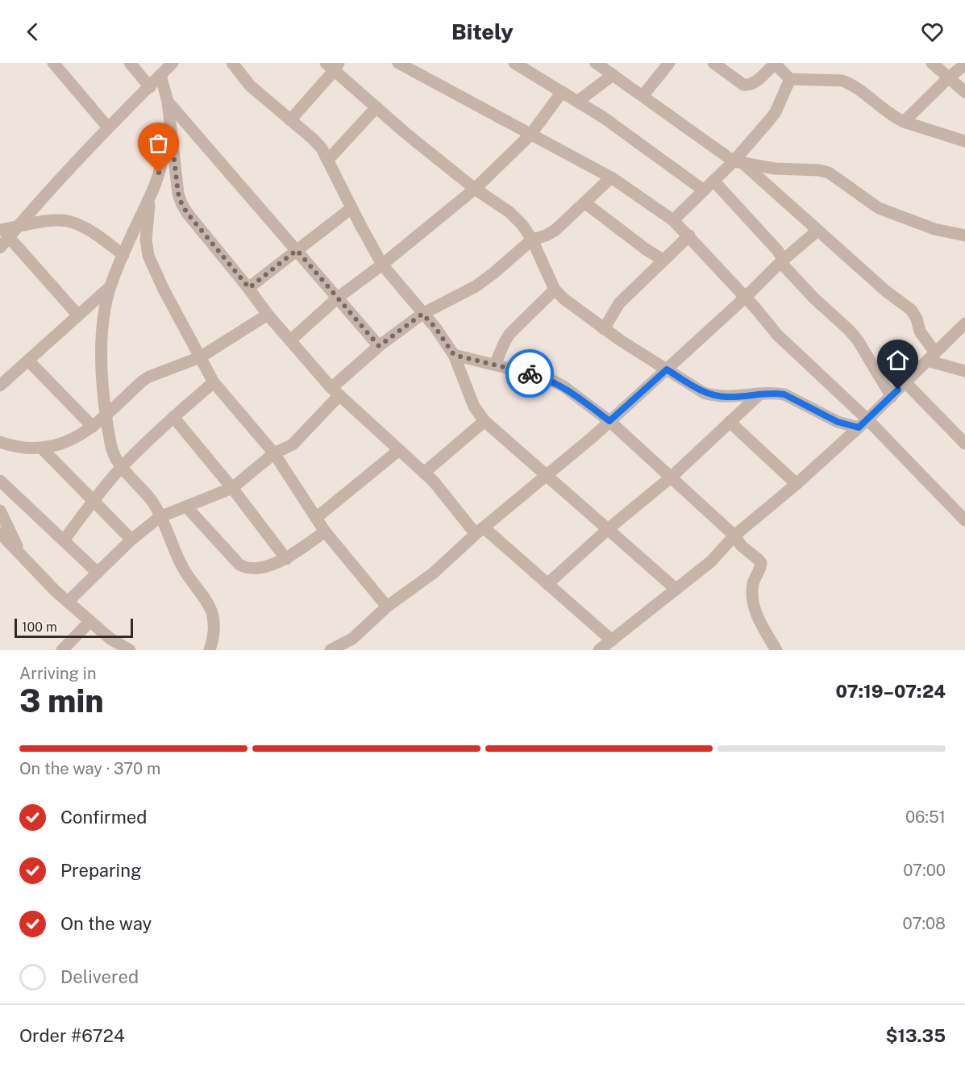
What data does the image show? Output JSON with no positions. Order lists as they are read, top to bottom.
{
  "scale_bar": "100 m",
  "page": {
    "header": "Bitely",
    "scale": "100 m",
    "heading": ["3 min", "Arriving in", "07:19–07:24"],
    "panel": ["Order #6724", "$13.35"],
    "bar": "On the way · 370 m",
    "list": [
      ["Confirmed", "06:51"],
      ["Preparing", "07:00"],
      ["On the way", "07:08"],
      "Delivered"
    ]
  }
}
